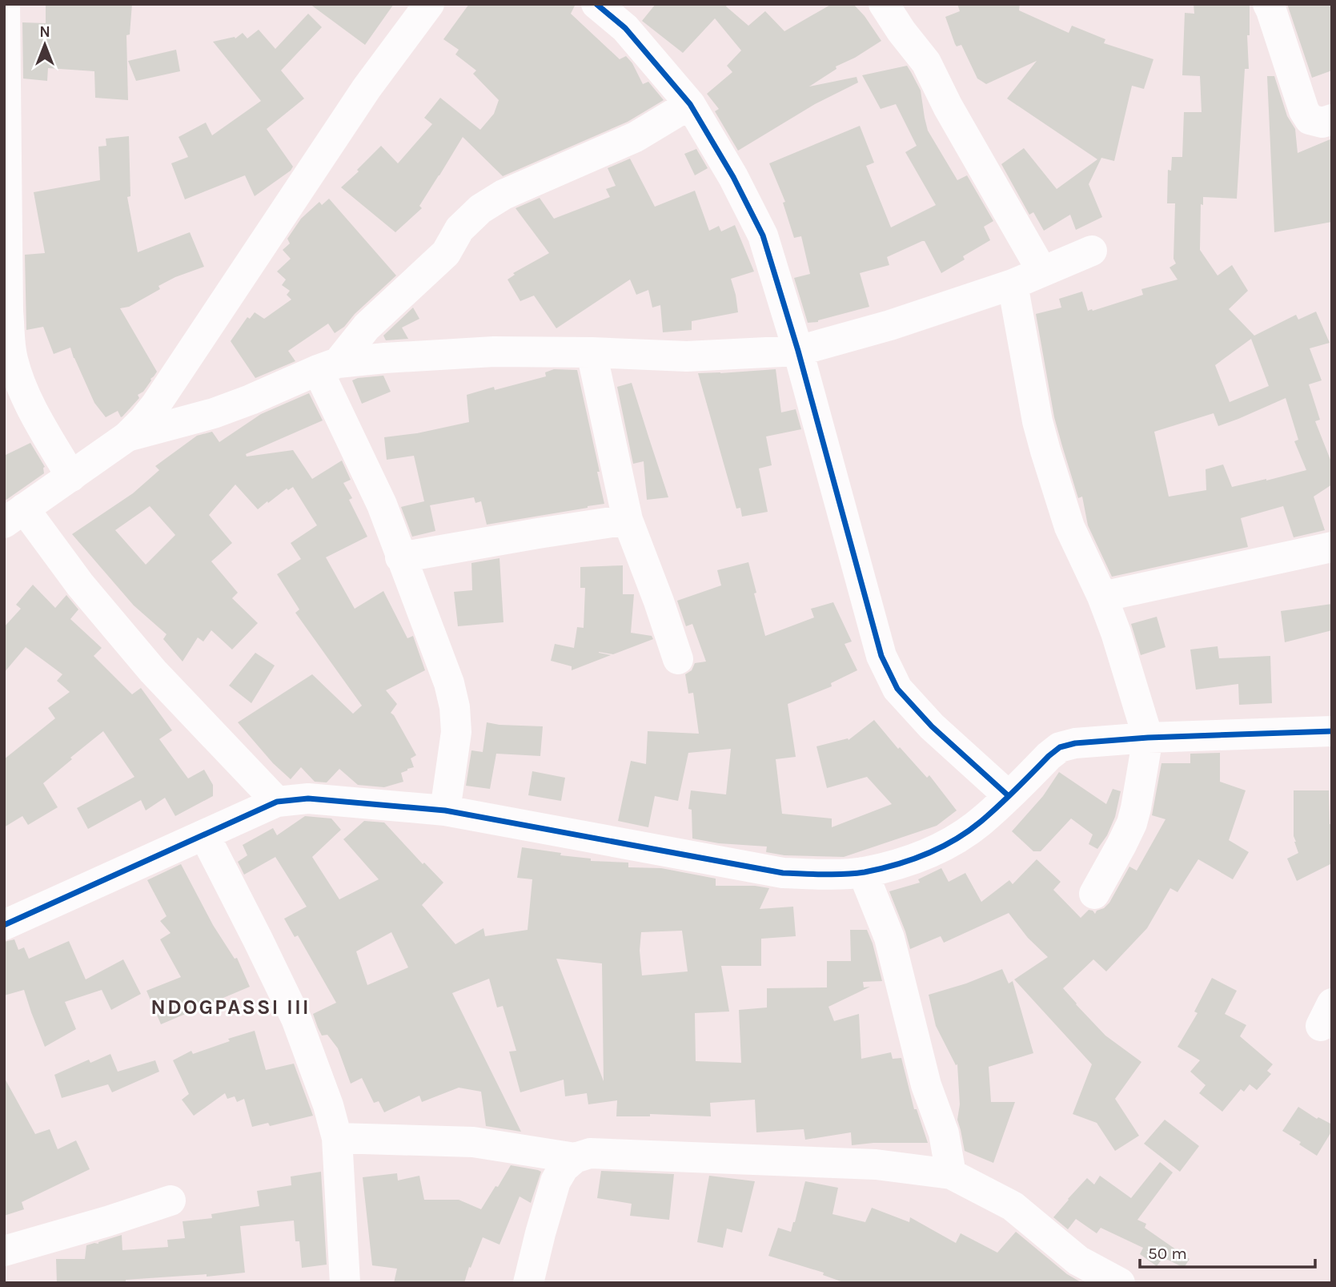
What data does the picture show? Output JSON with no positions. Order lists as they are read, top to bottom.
{
  "districts": ["NDOGPASSI III"],
  "scale_bar": "50 m",
  "north": "top"
}
